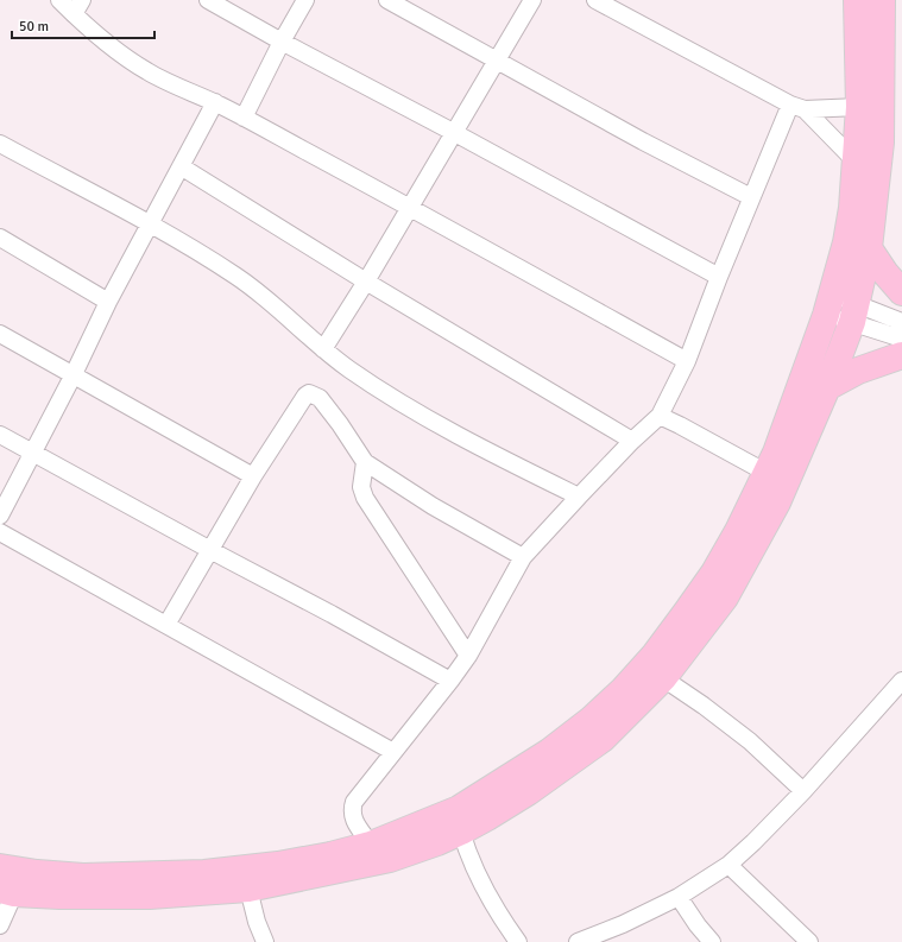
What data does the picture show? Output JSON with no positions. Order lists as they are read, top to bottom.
{
  "scale_bar": "50 m"
}
